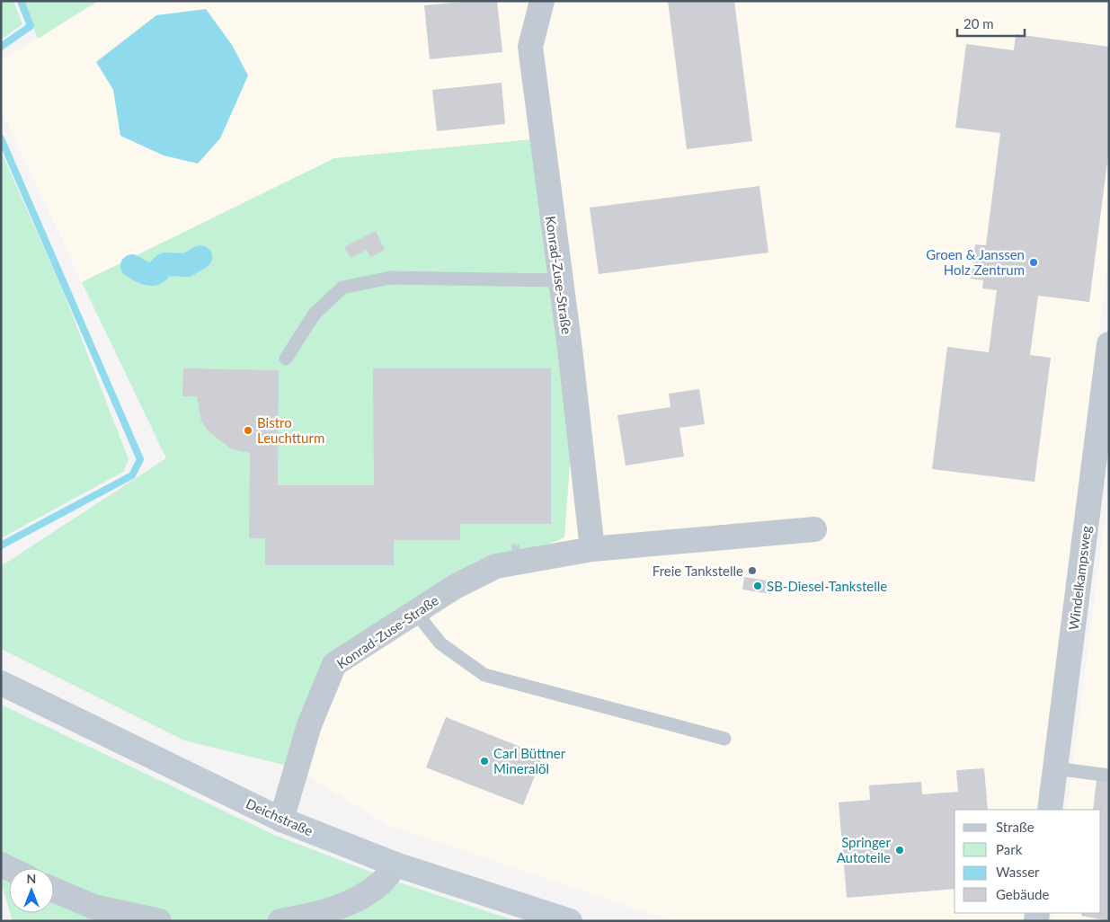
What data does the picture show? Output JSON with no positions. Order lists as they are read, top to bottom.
{
  "streets": {
    "main road": ["Deichstraße"],
    "street": ["Konrad-Zuse-Straße", "Windelkampsweg"]
  },
  "crossings": [
    ["Konrad-Zuse-Straße", "Deichstraße"]
  ],
  "places": [
    "Groen & Janssen Holz Zentrum",
    "Bistro Leuchtturm",
    "Freie Tankstelle",
    "SB-Diesel-Tankstelle",
    "Carl Büttner Mineralöl",
    "Springer Autoteile"
  ],
  "legend": [
    "Straße",
    "Park",
    "Wasser",
    "Gebäude"
  ],
  "scale_bar": "20 m",
  "north": "top"
}
